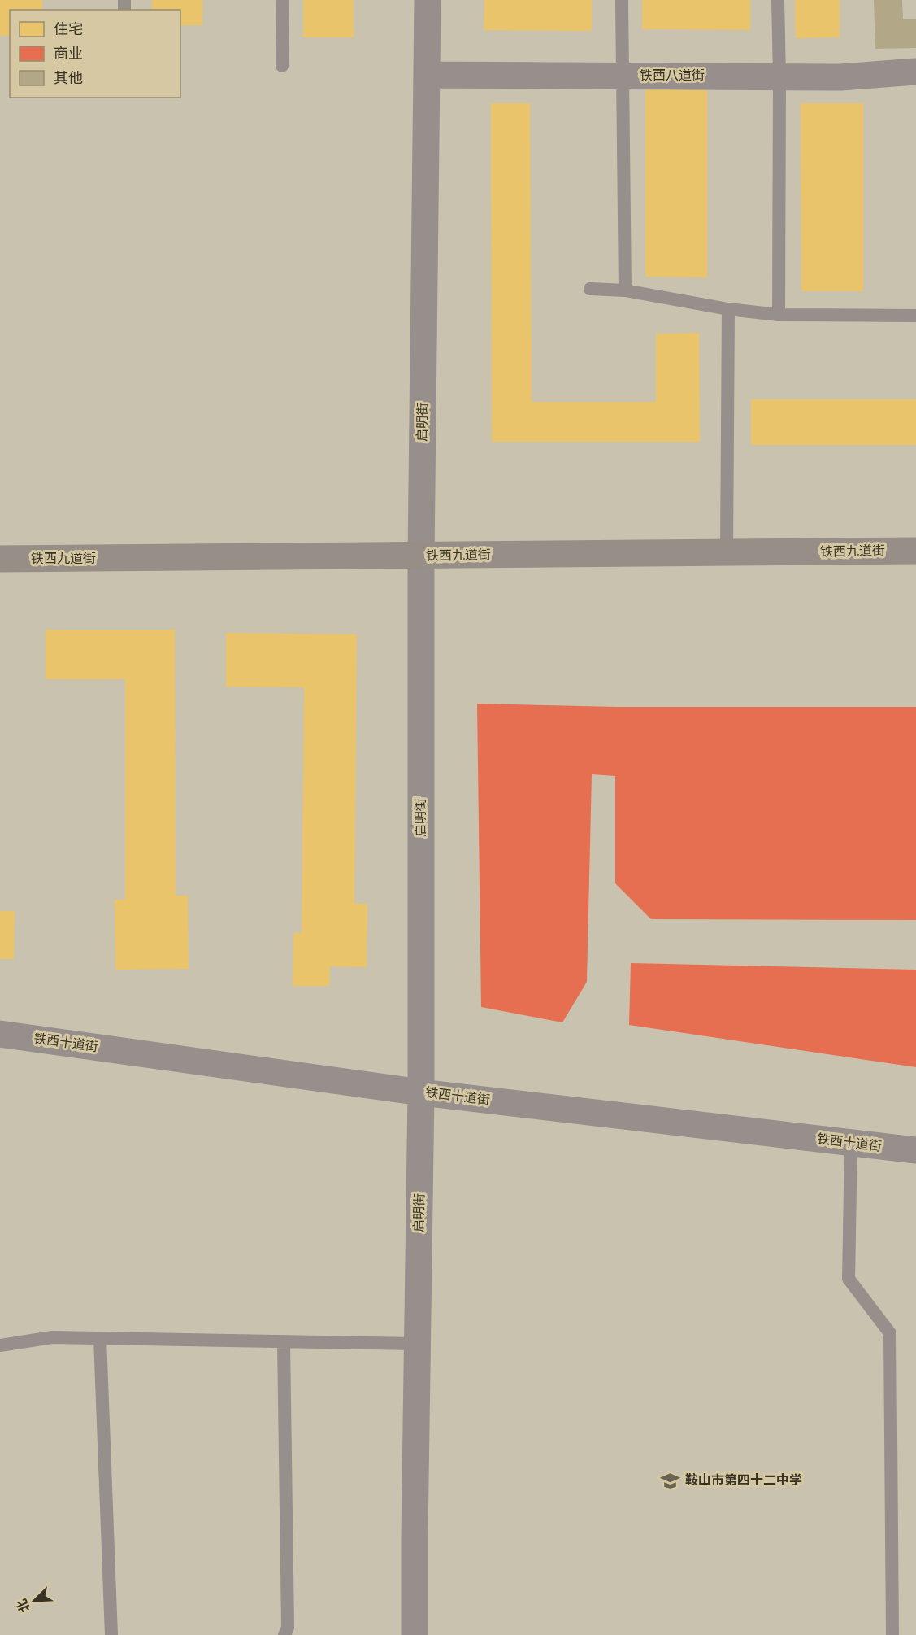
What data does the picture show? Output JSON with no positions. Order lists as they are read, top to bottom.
{
  "streets": {
    "main road": ["铁西九道街"],
    "street": ["铁西八道街", "启明街", "铁西十道街"]
  },
  "crossings": [
    ["铁西八道街", "启明街"],
    ["启明街", "铁西九道街"],
    ["启明街", "铁西十道街"]
  ],
  "places": {
    "school or university": ["鞍山市第四十二中学"]
  },
  "legend": ["住宅", "商业", "其他"],
  "north": "bottom left"
}
